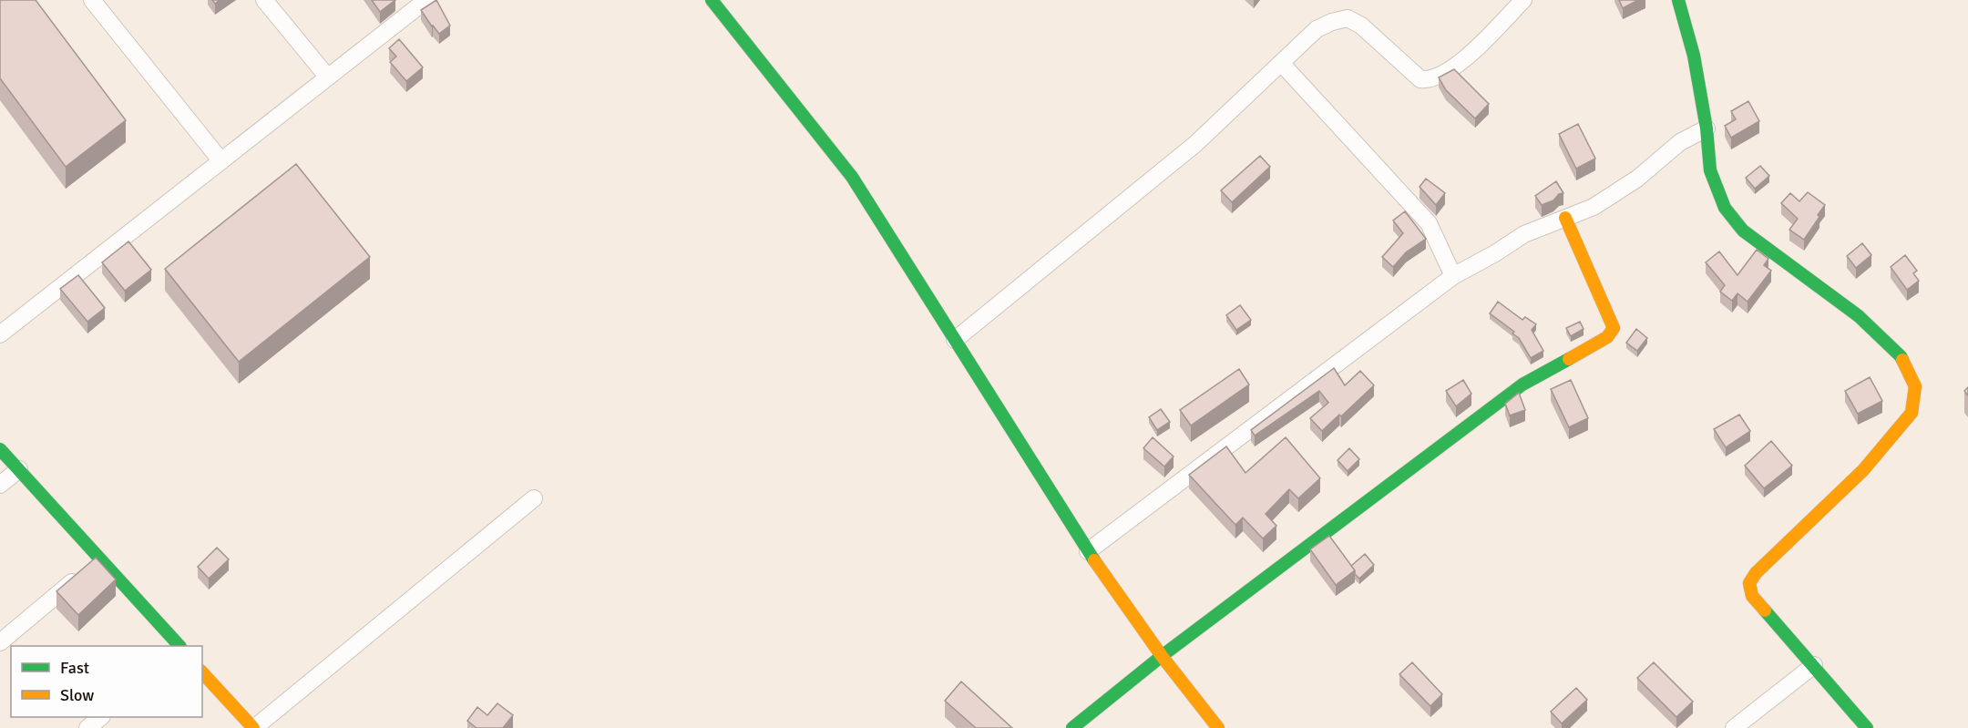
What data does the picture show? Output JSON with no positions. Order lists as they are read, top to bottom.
{
  "legend": ["Fast", "Slow"]
}
